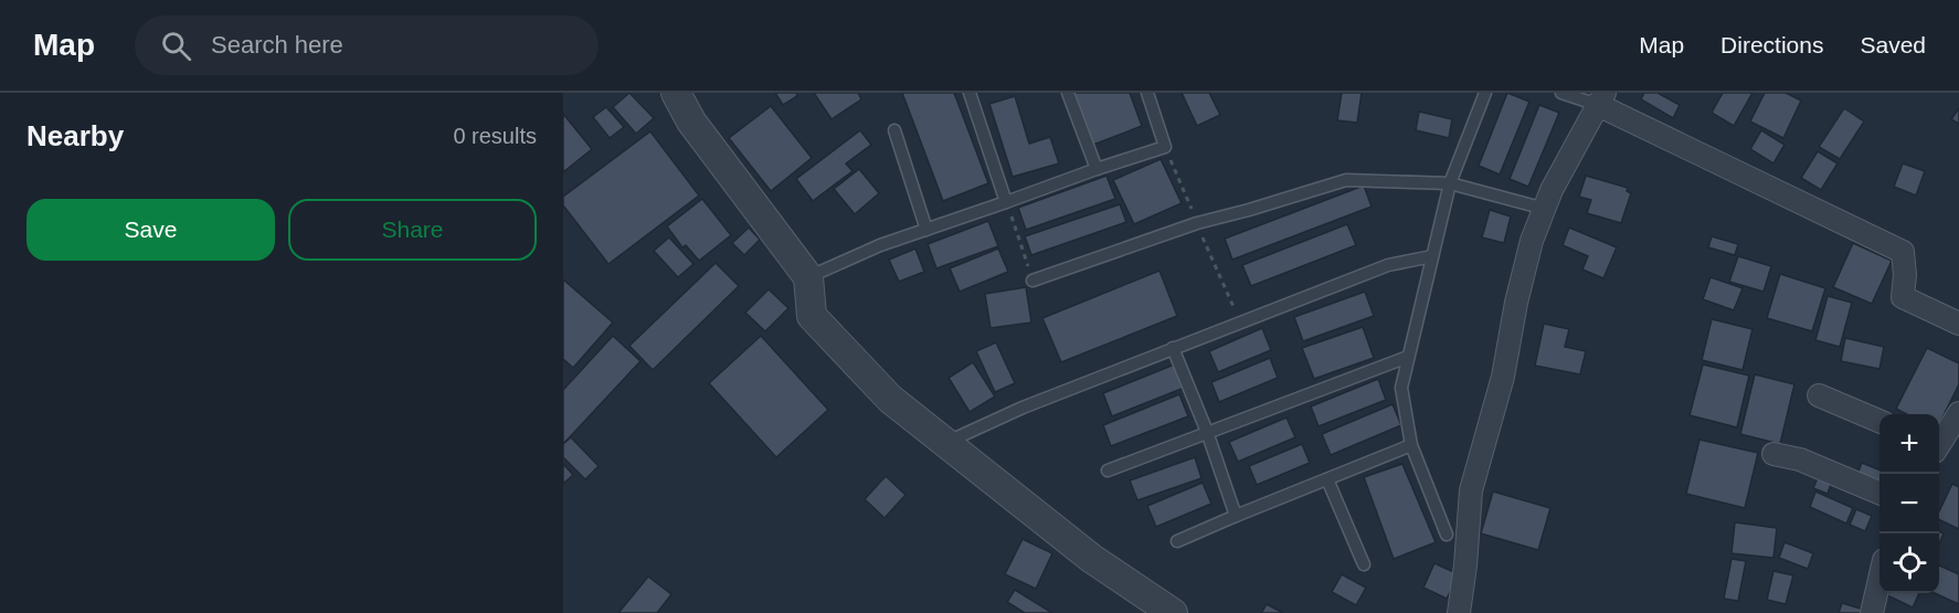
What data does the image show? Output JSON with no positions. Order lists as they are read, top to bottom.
{
  "page": {
    "header": "Map",
    "search": "Search here",
    "nav": ["Map", "Directions", "Saved"],
    "heading": ["Nearby", "0 results"],
    "buttons": ["Save", "Share"],
    "map_buttons": ["+", "−"]
  }
}
